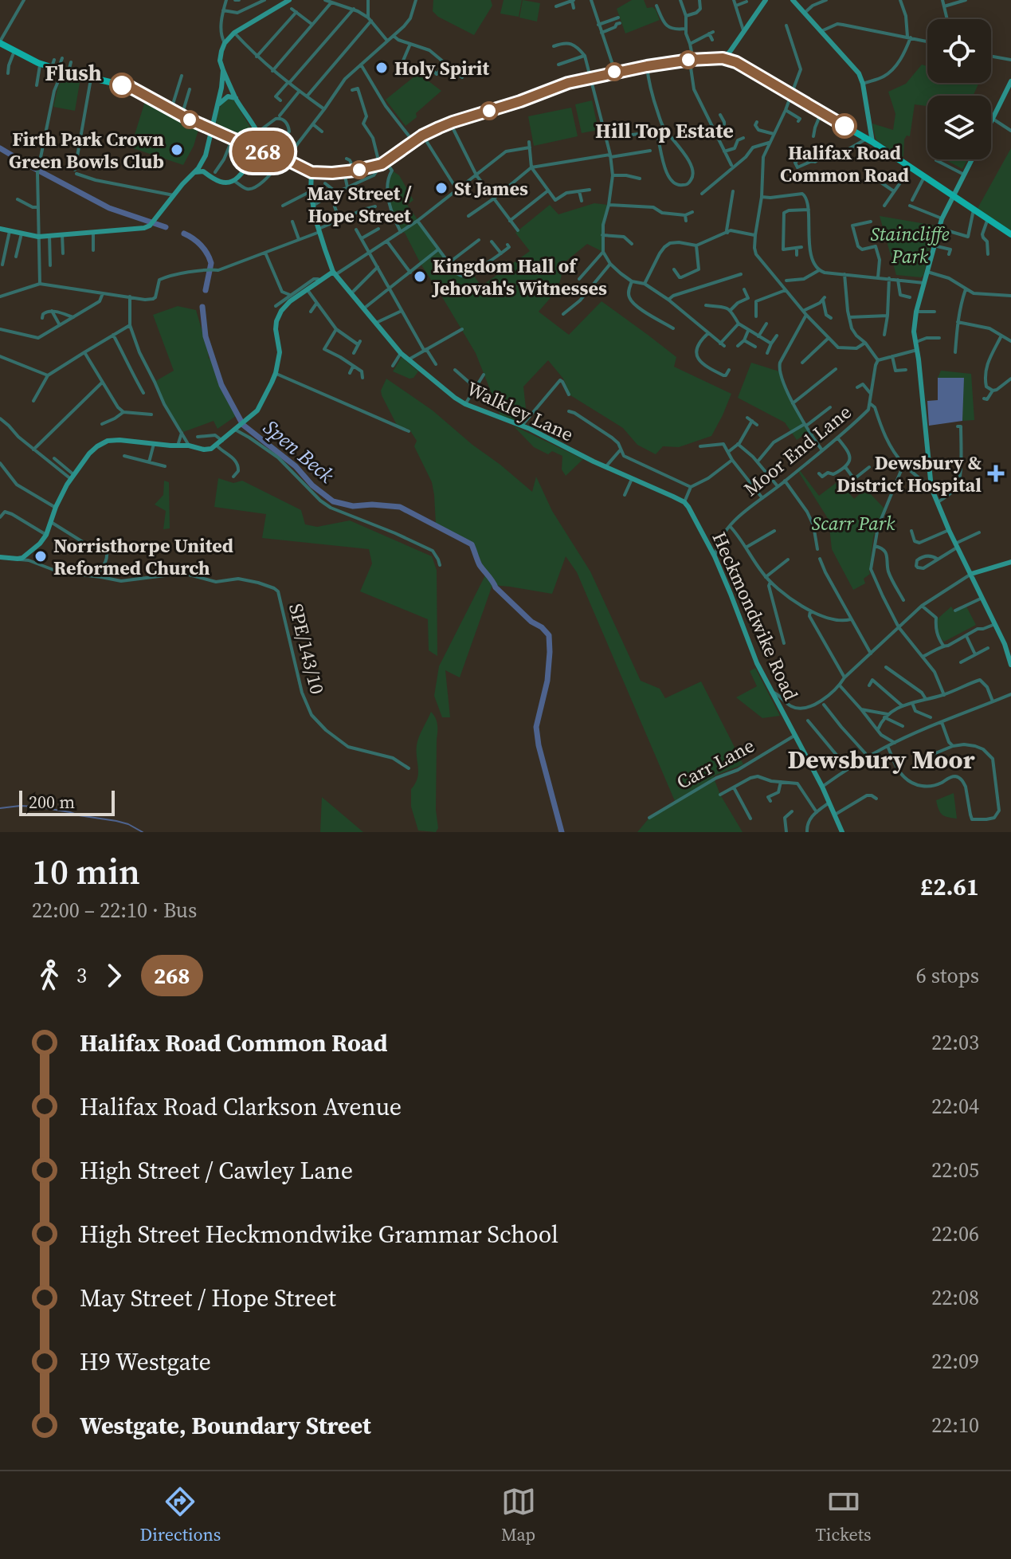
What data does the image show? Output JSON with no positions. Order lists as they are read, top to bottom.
{
  "streets": {
    "street": [
      "Walkley Lane",
      "Moor End Lane",
      "Heckmondwike Road",
      "SPE/143/10",
      "Carr Lane"
    ]
  },
  "crossings": [
    ["Walkley Lane", "Heckmondwike Road"],
    ["Moor End Lane", "Heckmondwike Road"],
    ["Heckmondwike Road", "Carr Lane"]
  ],
  "districts": ["Flush", "Hill Top Estate", "Dewsbury Moor"],
  "water": ["Spen Beck"],
  "parks": ["Staincliffe Park", "Scarr Park"],
  "places": {
    "other": [
      "Holy Spirit",
      "Halifax Road Common Road",
      "Firth Park Crown Green Bowls Club",
      "May Street / Hope Street",
      "St James",
      "Kingdom Hall of Jehovah's Witnesses",
      "Norristhorpe United Reformed Church"
    ],
    "health": ["Dewsbury & District Hospital"]
  },
  "lines": ["bus line 268"],
  "scale_bar": "200 m",
  "page": {
    "on_map": "268",
    "scale": "200 m",
    "heading": ["10 min", "22:00 – 22:10 · Bus", "£2.61"],
    "legs": ["3", "268", "6 stops"],
    "list": [
      {
        "name": "Halifax Road Common Road",
        "value": "22:03"
      },
      {
        "name": "Halifax Road Clarkson Avenue",
        "value": "22:04"
      },
      {
        "name": "High Street / Cawley Lane",
        "value": "22:05"
      },
      {
        "name": "High Street Heckmondwike Grammar School",
        "value": "22:06"
      },
      {
        "name": "May Street / Hope Street",
        "value": "22:08"
      },
      {
        "name": "H9 Westgate",
        "value": "22:09"
      },
      {
        "name": "Westgate, Boundary Street",
        "value": "22:10"
      }
    ],
    "tabs": ["Directions", "Map", "Tickets"]
  }
}
